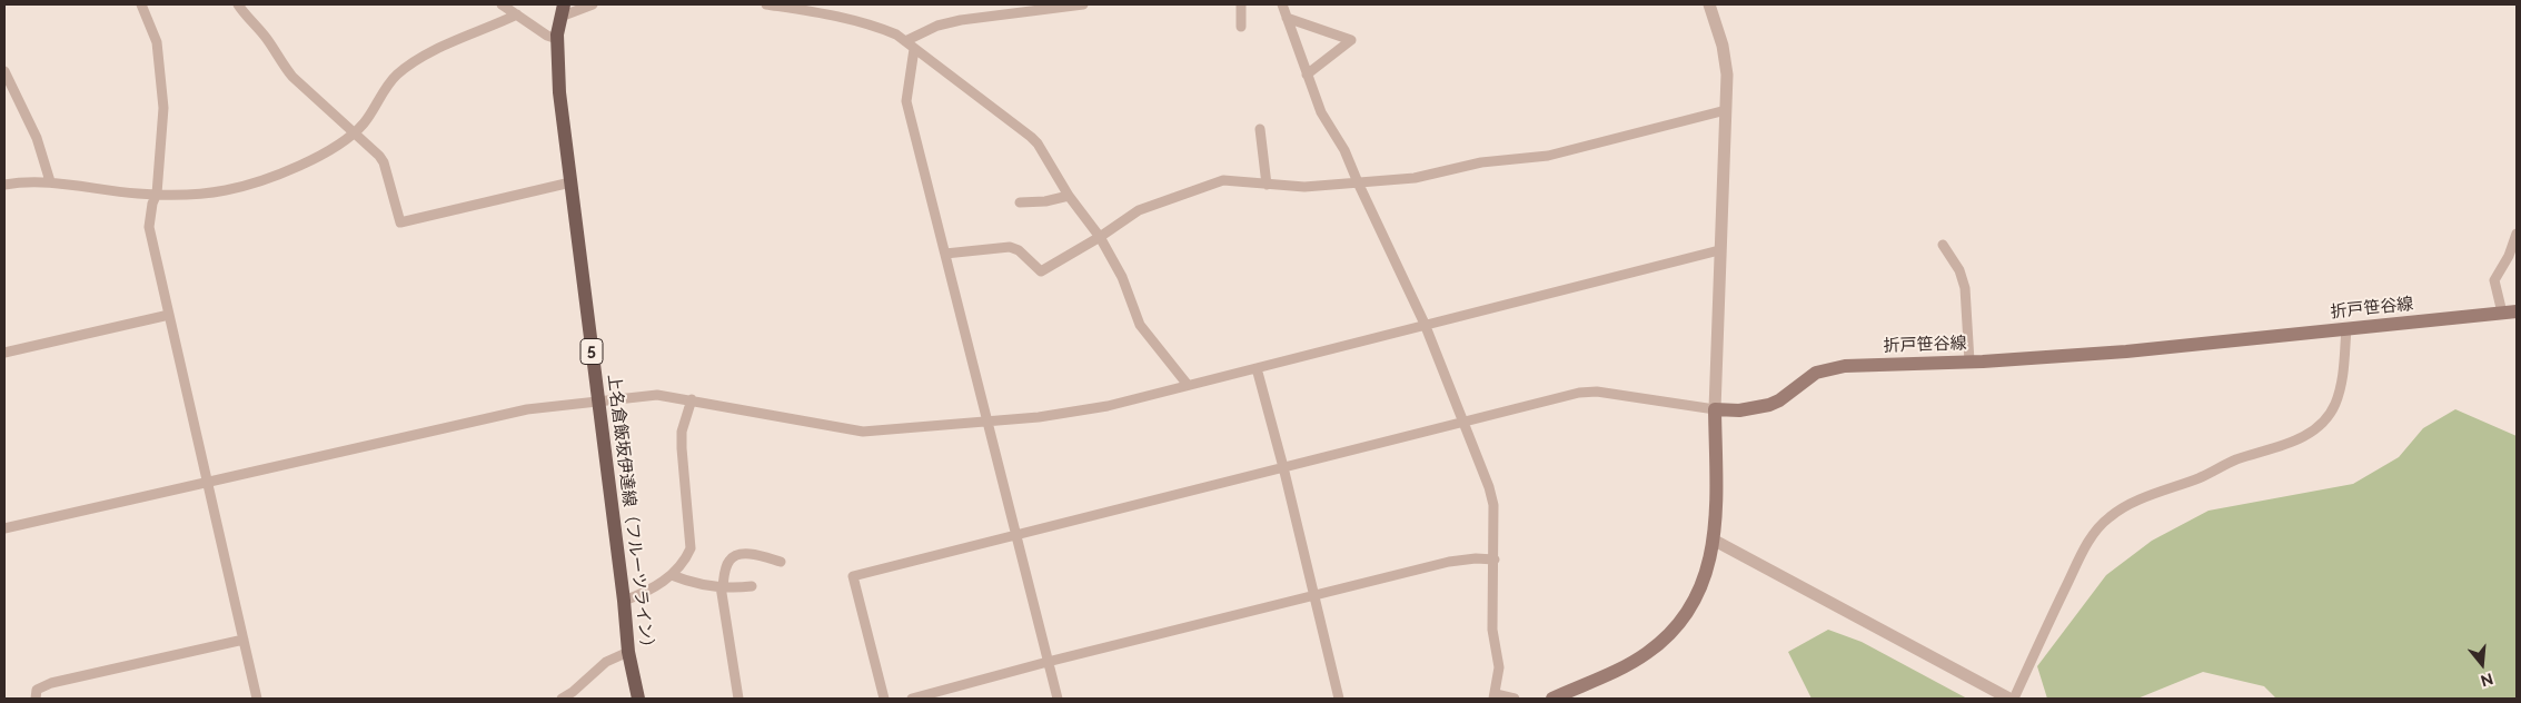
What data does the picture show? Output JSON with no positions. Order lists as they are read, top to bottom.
{
  "streets": {
    "main road": ["折戸笹谷線", "5", "上名倉飯坂伊達線（フルーツライン）"]
  },
  "north": "bottom"
}
